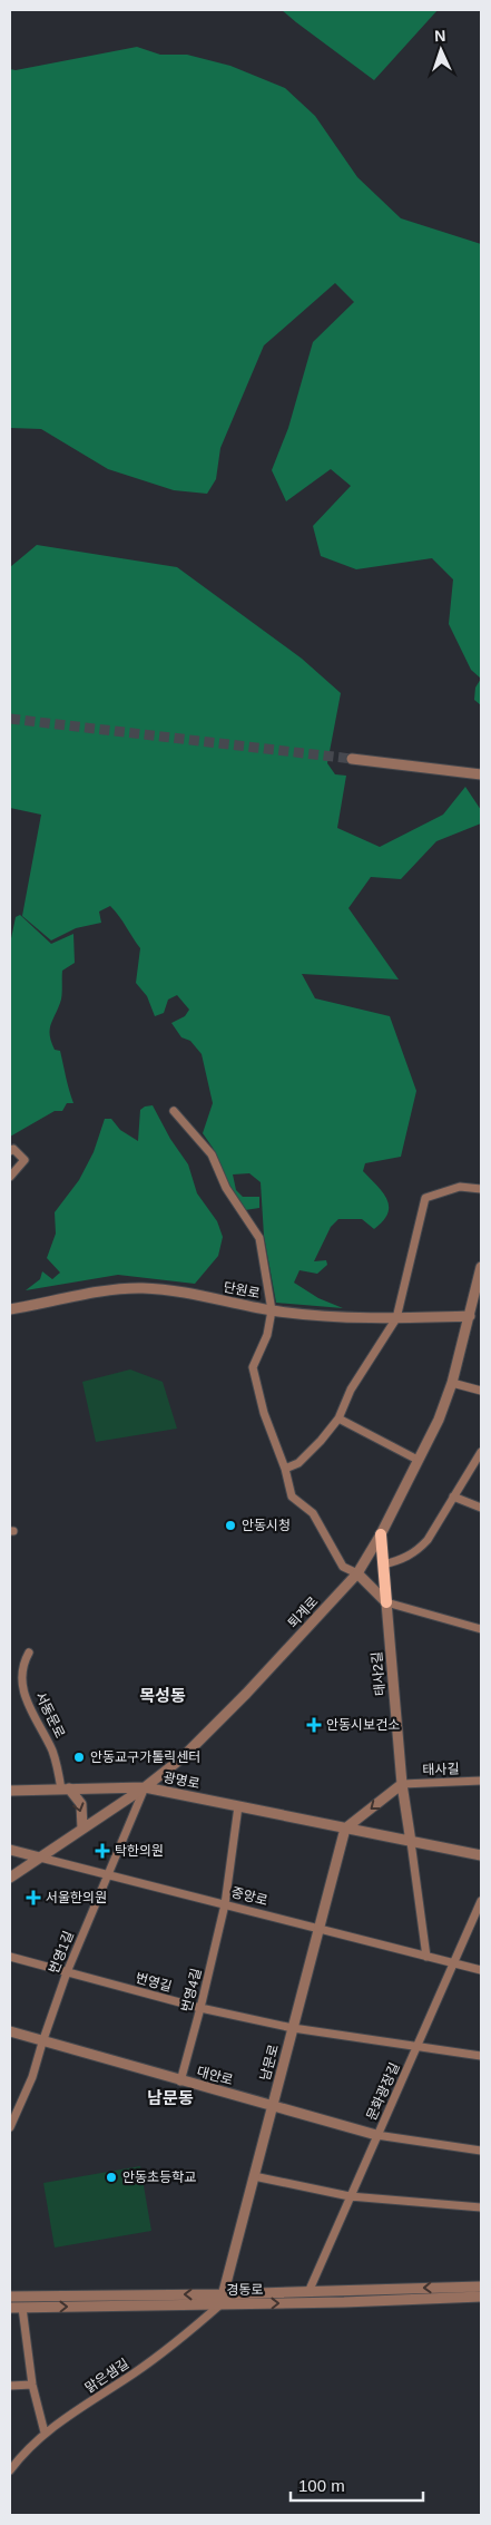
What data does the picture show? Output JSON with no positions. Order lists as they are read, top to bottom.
{
  "streets": {
    "street": [
      "단원로",
      "퇴계로",
      "태사2길",
      "서동문로",
      "태사길",
      "광명로",
      "중앙로",
      "번영1길",
      "번영길",
      "번영4길",
      "남문로",
      "대안로",
      "문화광장길",
      "경동로",
      "맑은샘길"
    ]
  },
  "crossings": [
    ["단원로", "퇴계로"],
    ["퇴계로", "광명로"],
    ["퇴계로", "중앙로"],
    ["퇴계로", "번영1길"],
    ["태사2길", "태사길"],
    ["서동문로", "광명로"],
    ["광명로", "번영1길"],
    ["광명로", "남문로"],
    ["중앙로", "번영1길"],
    ["중앙로", "번영4길"],
    ["중앙로", "남문로"],
    ["중앙로", "문화광장길"],
    ["번영1길", "번영길"],
    ["번영1길", "대안로"],
    ["번영길", "번영4길"],
    ["번영길", "남문로"],
    ["번영길", "문화광장길"],
    ["번영4길", "대안로"],
    ["남문로", "대안로"],
    ["남문로", "경동로"],
    ["남문로", "맑은샘길"],
    ["대안로", "문화광장길"],
    ["문화광장길", "경동로"],
    ["경동로", "맑은샘길"]
  ],
  "districts": ["목성동", "남문동"],
  "places": {
    "other": ["안동시청", "안동교구가톨릭센터", "안동초등학교"],
    "health": ["안동시보건소", "탁한의원", "서울한의원"]
  },
  "scale_bar": "100 m",
  "north": "top"
}
